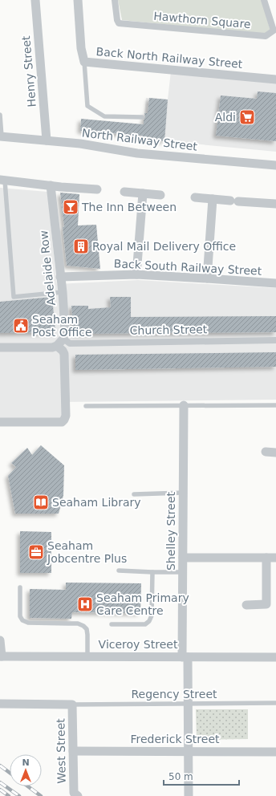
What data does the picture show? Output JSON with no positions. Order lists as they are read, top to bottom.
{
  "streets": {
    "street": [
      "Hawthorn Square",
      "Back North Railway Street",
      "Henry Street",
      "North Railway Street",
      "Back South Railway Street",
      "Adelaide Row",
      "Church Street",
      "Shelley Street",
      "Viceroy Street",
      "Frederick Street",
      "West Street"
    ],
    "lane": ["Regency Street"]
  },
  "crossings": [
    ["Henry Street", "North Railway Street"],
    ["Back South Railway Street", "Adelaide Row"],
    ["Adelaide Row", "Church Street"],
    ["Shelley Street", "Viceroy Street"],
    ["Shelley Street", "Regency Street"],
    ["Shelley Street", "Frederick Street"],
    ["Regency Street", "West Street"],
    ["Frederick Street", "West Street"]
  ],
  "places": {
    "supermarket": ["Aldi"],
    "bar": ["The Inn Between"],
    "building": ["Royal Mail Delivery Office"],
    "public building": ["Seaham Post Office"],
    "library": ["Seaham Library"],
    "office": ["Seaham Jobcentre Plus"],
    "hospital": ["Seaham Primary Care Centre"]
  },
  "scale_bar": "50 m",
  "north": "top"
}
